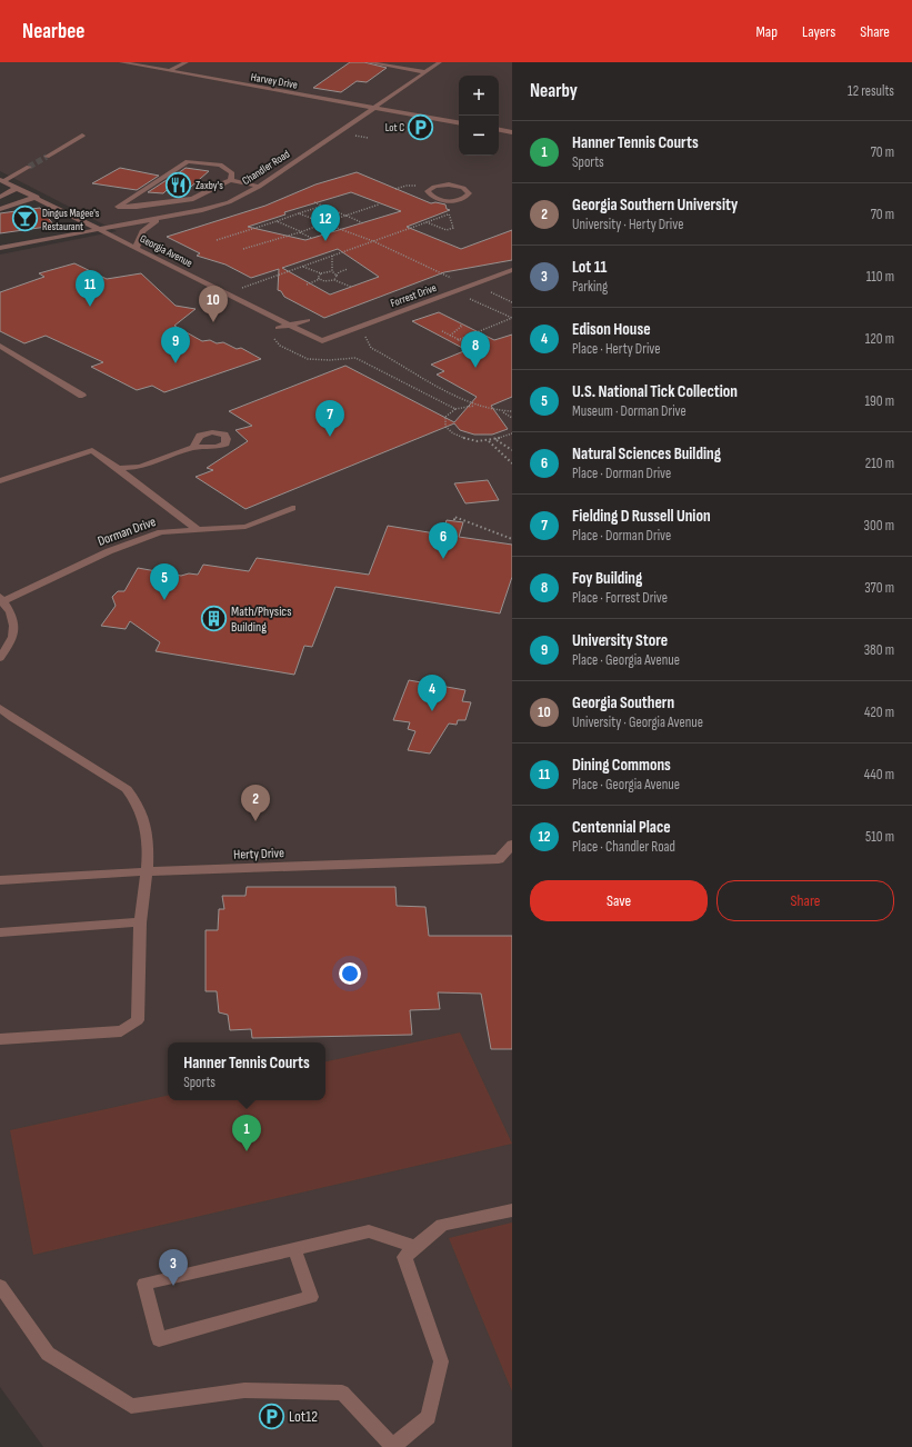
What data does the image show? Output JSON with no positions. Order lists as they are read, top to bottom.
{
  "streets": {
    "street": [
      "Harvey Drive",
      "Chandler Road",
      "Georgia Avenue",
      "Forrest Drive",
      "Dorman Drive",
      "Herty Drive"
    ]
  },
  "crossings": [
    ["Harvey Drive", "Chandler Road"],
    ["Chandler Road", "Georgia Avenue"],
    ["Georgia Avenue", "Forrest Drive"]
  ],
  "places": {
    "parking": ["Lot C", "Lot12"],
    "restaurant": ["Zaxby's"],
    "bar": ["Dingus Magee's Restaurant"],
    "building": ["Math/Physics Building"]
  },
  "page": {
    "header": "Nearbee",
    "nav": ["Map", "Layers", "Share"],
    "heading": ["Nearby", "12 results"],
    "map_buttons": ["+", "−"],
    "list": [
      {
        "mark": "1",
        "name": "Hanner Tennis Courts",
        "note": "Sports",
        "value": "70 m"
      },
      {
        "mark": "2",
        "name": "Georgia Southern University",
        "note": "University · Herty Drive",
        "value": "70 m"
      },
      {
        "mark": "3",
        "name": "Lot 11",
        "note": "Parking",
        "value": "110 m"
      },
      {
        "mark": "4",
        "name": "Edison House",
        "note": "Place · Herty Drive",
        "value": "120 m"
      },
      {
        "mark": "5",
        "name": "U.S. National Tick Collection",
        "note": "Museum · Dorman Drive",
        "value": "190 m"
      },
      {
        "mark": "6",
        "name": "Natural Sciences Building",
        "note": "Place · Dorman Drive",
        "value": "210 m"
      },
      {
        "mark": "7",
        "name": "Fielding D Russell Union",
        "note": "Place · Dorman Drive",
        "value": "300 m"
      },
      {
        "mark": "8",
        "name": "Foy Building",
        "note": "Place · Forrest Drive",
        "value": "370 m"
      },
      {
        "mark": "9",
        "name": "University Store",
        "note": "Place · Georgia Avenue",
        "value": "380 m"
      },
      {
        "mark": "10",
        "name": "Georgia Southern",
        "note": "University · Georgia Avenue",
        "value": "420 m"
      },
      {
        "mark": "11",
        "name": "Dining Commons",
        "note": "Place · Georgia Avenue",
        "value": "440 m"
      },
      {
        "mark": "12",
        "name": "Centennial Place",
        "note": "Place · Chandler Road",
        "value": "510 m"
      }
    ],
    "pins": [
      "12",
      "11",
      "10",
      "9",
      "8",
      "7",
      "6",
      "5",
      "4",
      "2",
      "1",
      "3"
    ],
    "buttons": ["Save", "Share"],
    "popup": ["Hanner Tennis Courts", "Sports"]
  }
}
